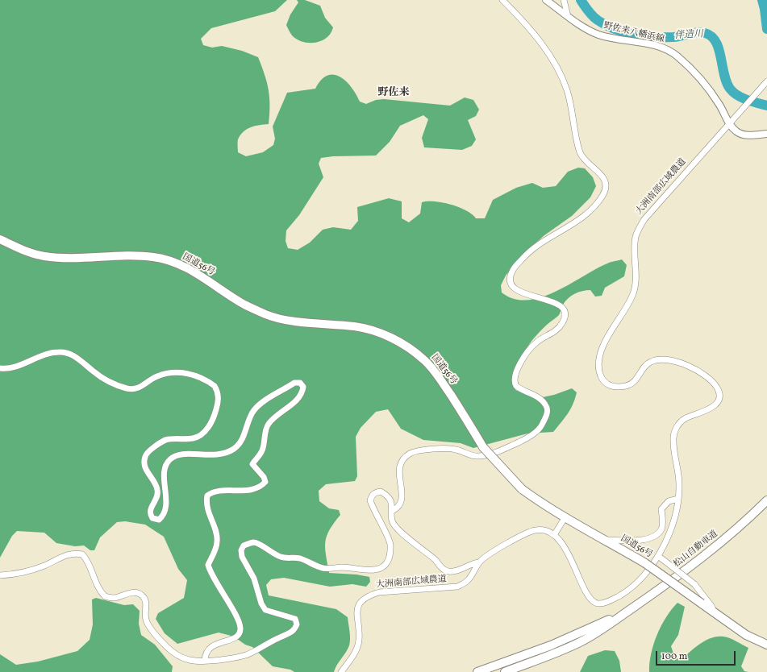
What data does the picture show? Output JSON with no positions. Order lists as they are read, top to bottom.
{
  "streets": {
    "highway": ["国道56号", "松山自動車道"],
    "main road": ["野佐来八幡浜線"],
    "street": ["大洲南部広域農道"]
  },
  "crossings": [
    ["野佐来八幡浜線", "大洲南部広域農道"]
  ],
  "districts": ["野佐来"],
  "water": ["伴造川"],
  "scale_bar": "100 m"
}
